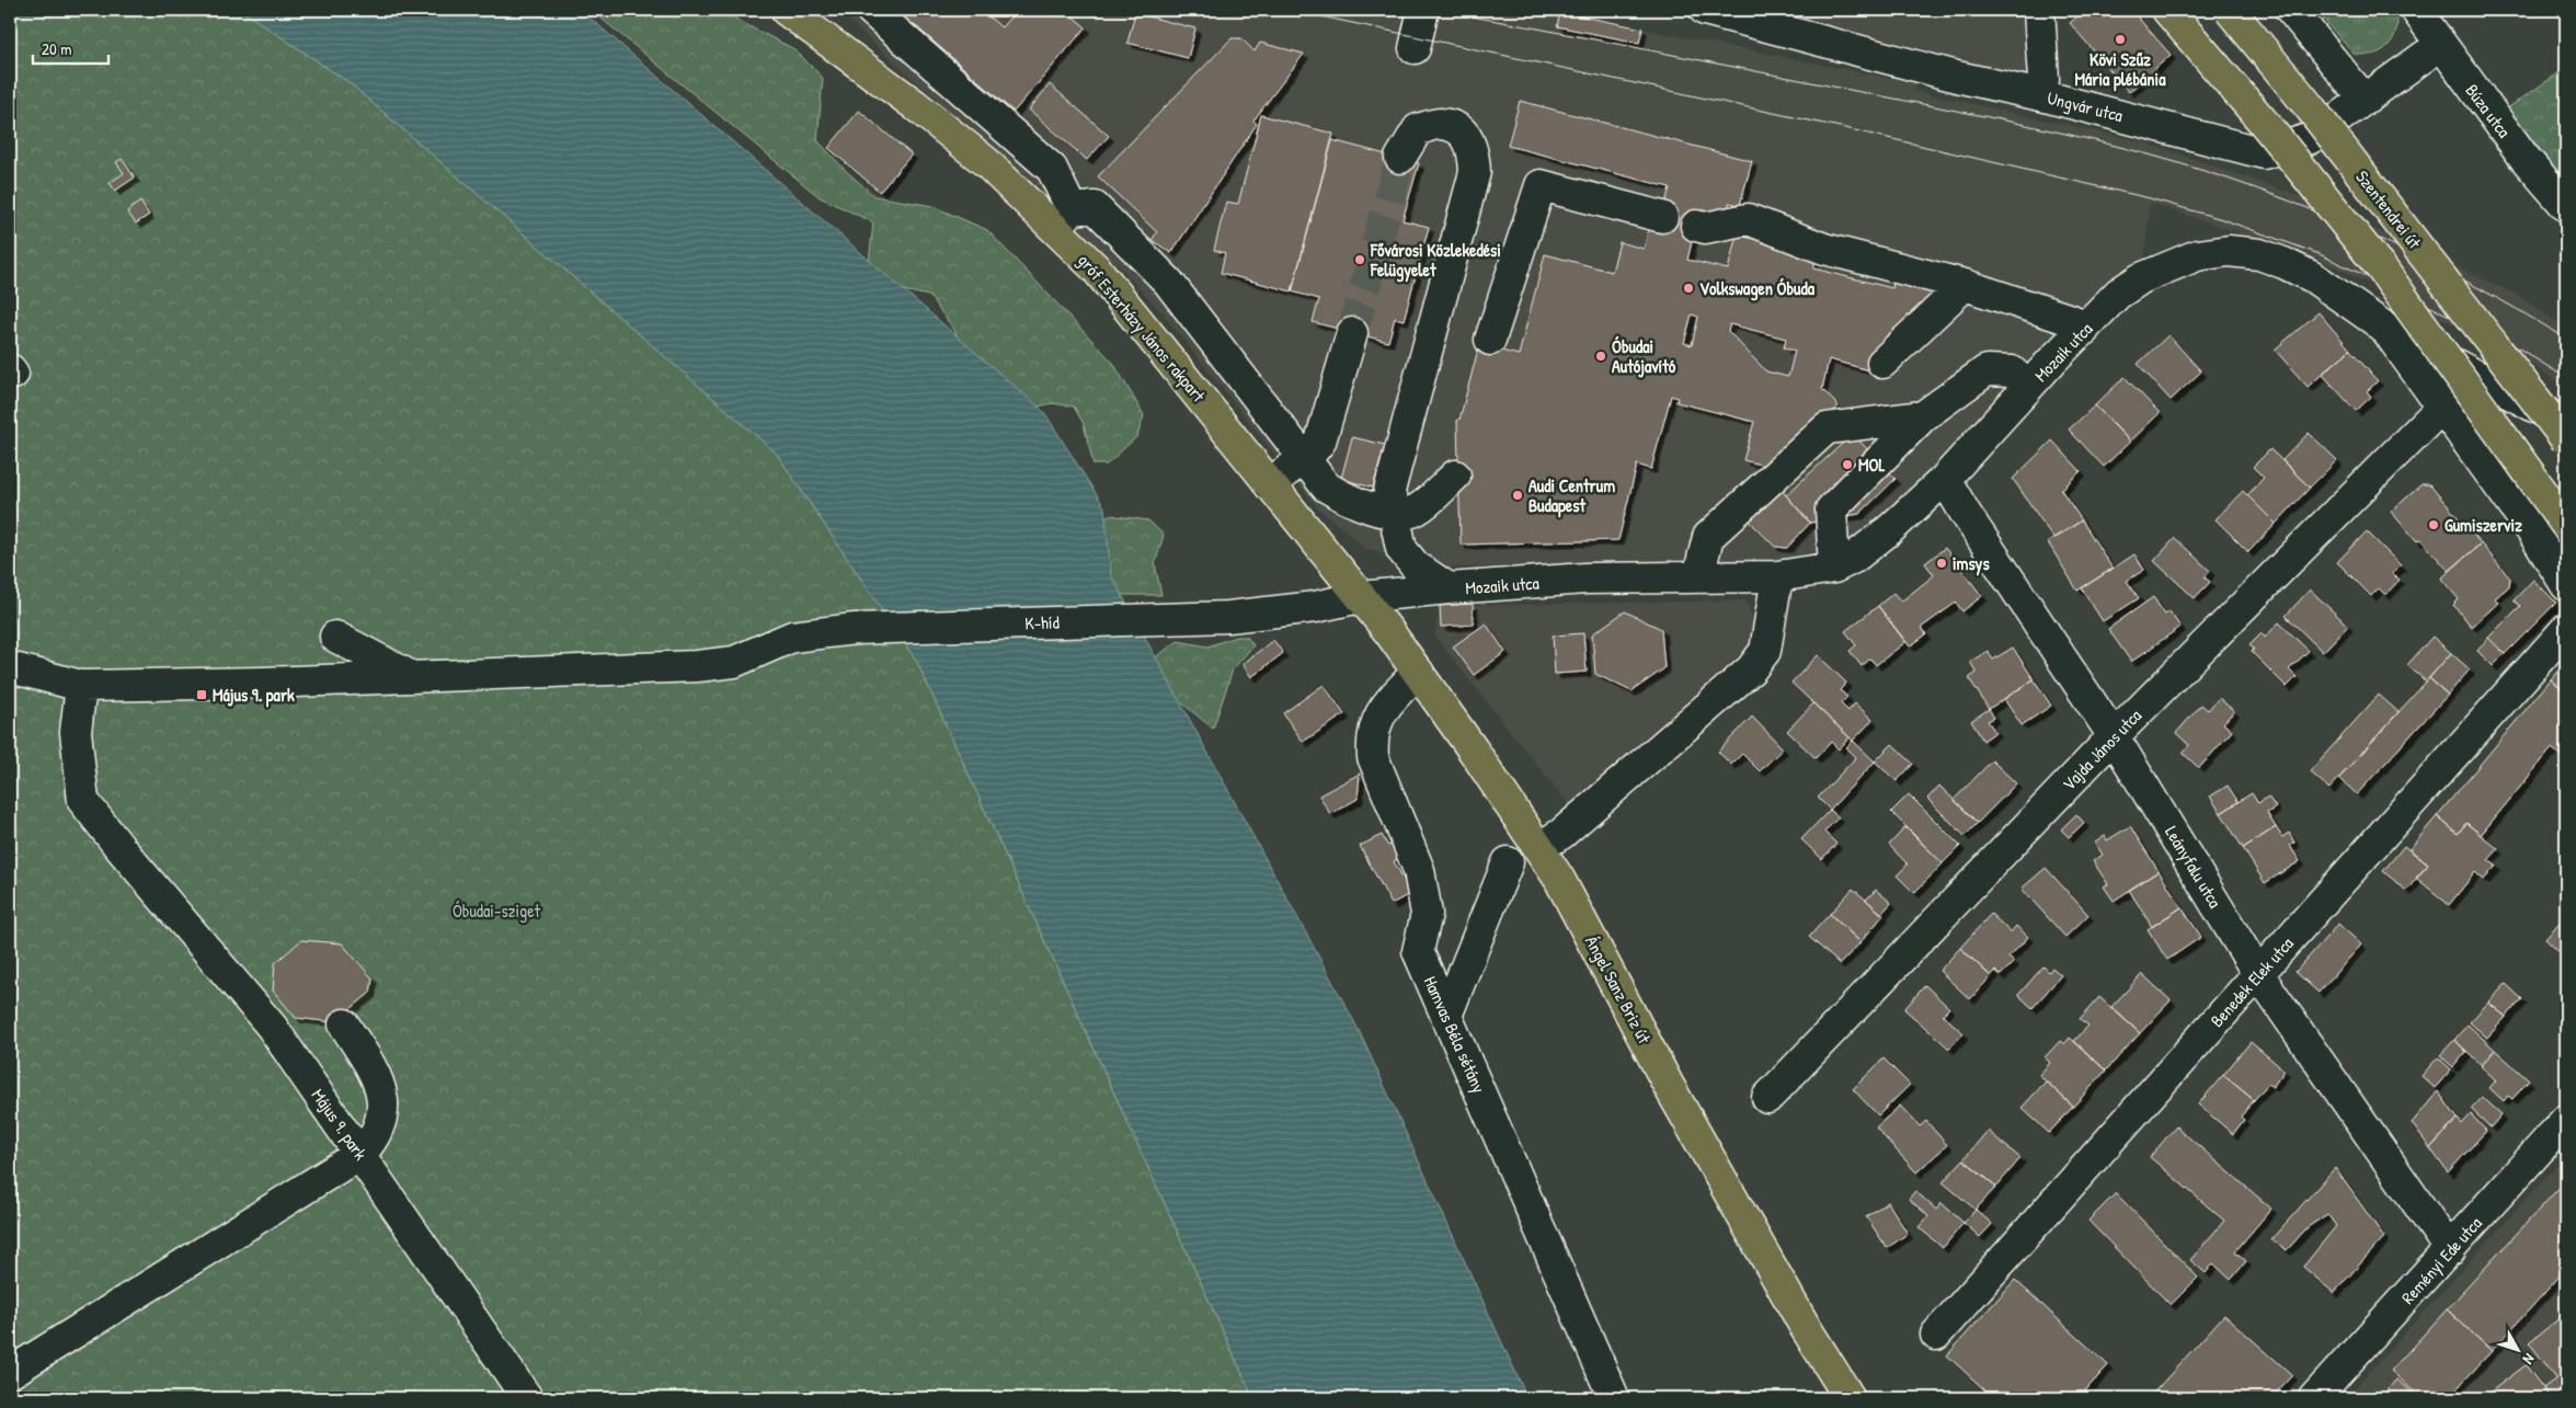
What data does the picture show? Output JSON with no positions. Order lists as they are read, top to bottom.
{
  "streets": {
    "main road": ["Szentendrei út", "gróf Esterházy János rakpart", "Ángel Sanz Briz út"],
    "street": [
      "Ungvár utca",
      "Búza utca",
      "Mozaik utca",
      "K-híd",
      "Vajda János utca",
      "Leányfalu utca",
      "Benedek Elek utca",
      "Hamvas Béla sétány",
      "Május 9. park",
      "Reményi Ede utca"
    ]
  },
  "crossings": [
    ["Ungvár utca", "Búza utca"],
    ["gróf Esterházy János rakpart", "Mozaik utca"],
    ["gróf Esterházy János rakpart", "Ángel Sanz Briz út"],
    ["Mozaik utca", "K-híd"],
    ["Mozaik utca", "Leányfalu utca"],
    ["Mozaik utca", "Ángel Sanz Briz út"],
    ["K-híd", "Május 9. park"],
    ["Vajda János utca", "Leányfalu utca"],
    ["Leányfalu utca", "Benedek Elek utca"],
    ["Leányfalu utca", "Reményi Ede utca"],
    ["Ángel Sanz Briz út", "Hamvas Béla sétány"]
  ],
  "parks": ["Óbudai-sziget"],
  "places": {
    "other": [
      "Kövi Szűz Mária plébánia",
      "Fővárosi Közlekedési Felügyelet",
      "Volkswagen Óbuda",
      "Óbudai Autójavító",
      "MOL",
      "Audi Centrum Budapest",
      "Gumiszerviz",
      "imsys"
    ],
    "transit": ["Május 9. park"]
  },
  "scale_bar": "20 m",
  "north": "bottom right"
}
